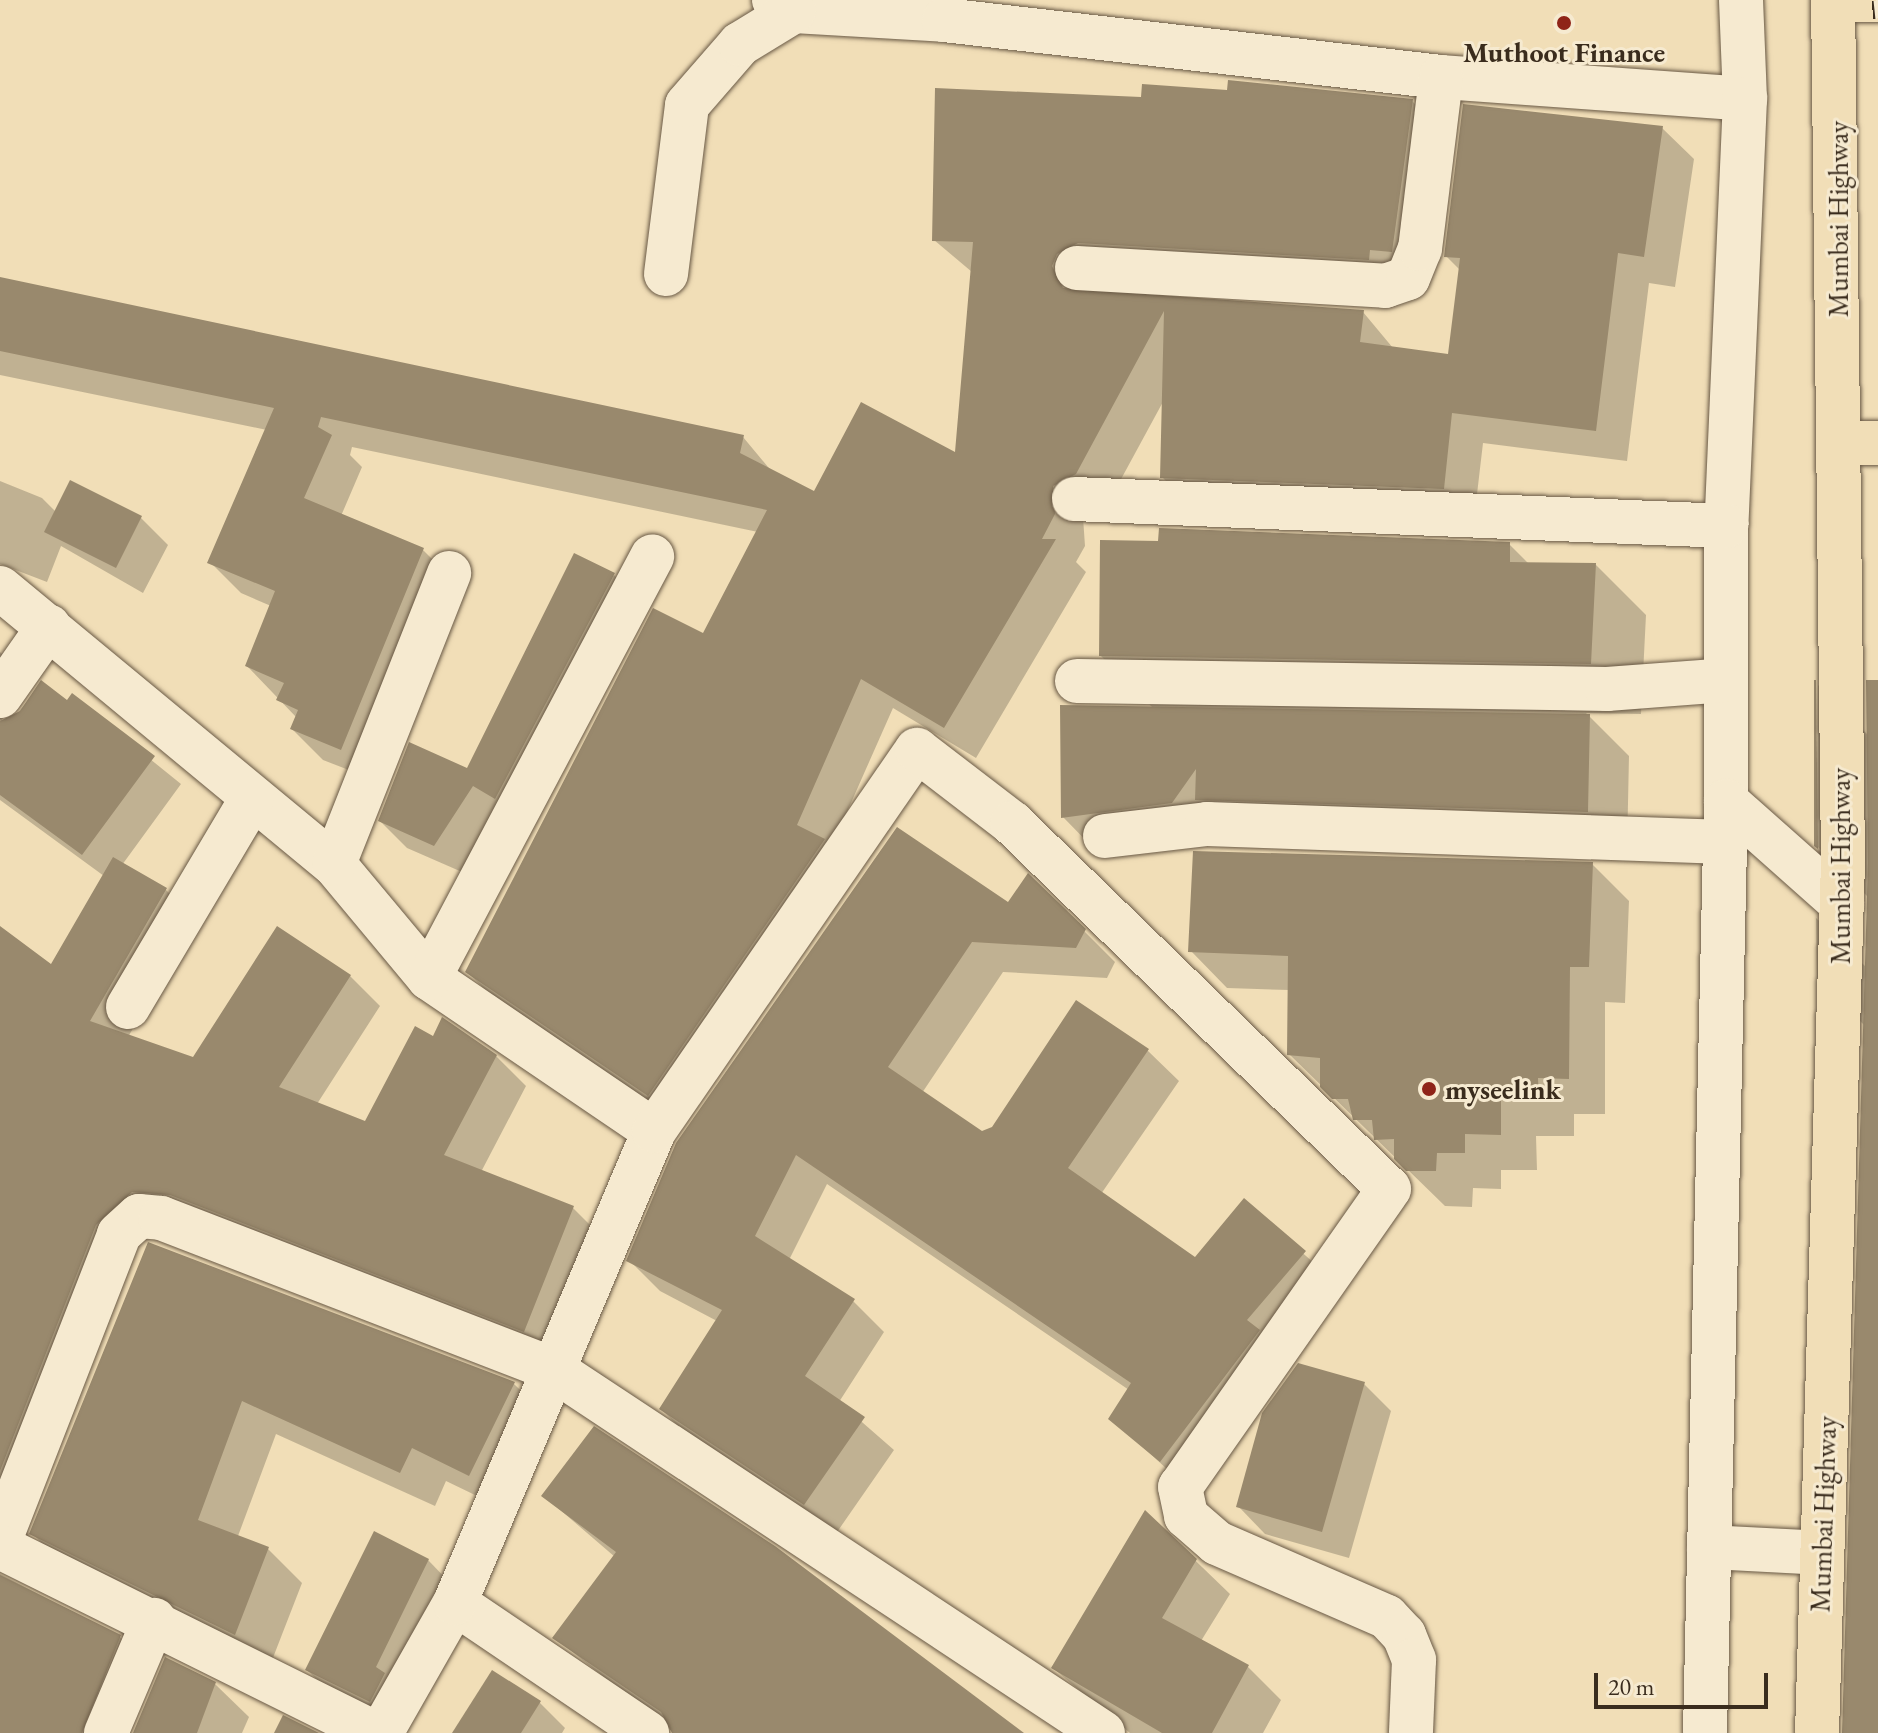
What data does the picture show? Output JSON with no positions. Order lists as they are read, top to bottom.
{
  "streets": {
    "highway": ["Mumbai Highway"]
  },
  "places": ["Muthoot Finance", "myseelink"],
  "scale_bar": "20 m"
}
